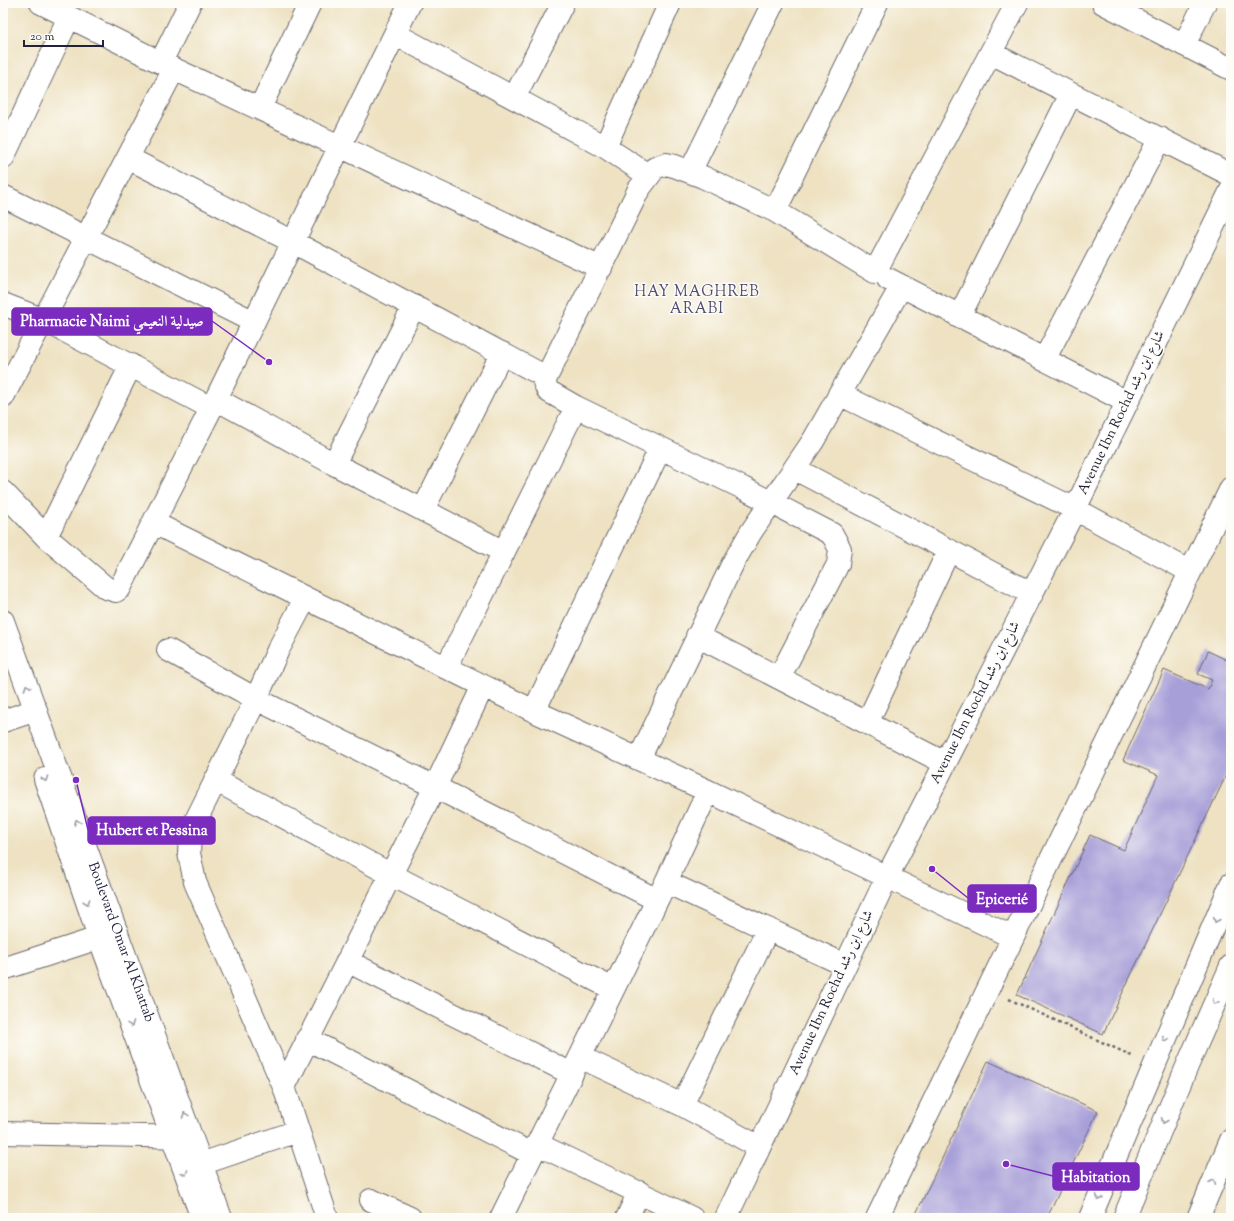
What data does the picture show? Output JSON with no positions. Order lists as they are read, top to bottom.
{
  "streets": {
    "street": ["Avenue Ibn Rochd شارع ابن رشد", "Boulevard Omar Al Khattab"]
  },
  "districts": ["HAY MAGHREB ARABI"],
  "places": [
    "Pharmacie Naimi صيدلية النعيمي",
    "Hubert et Pessina",
    "Epicerié",
    "Habitation"
  ],
  "scale_bar": "20 m"
}
